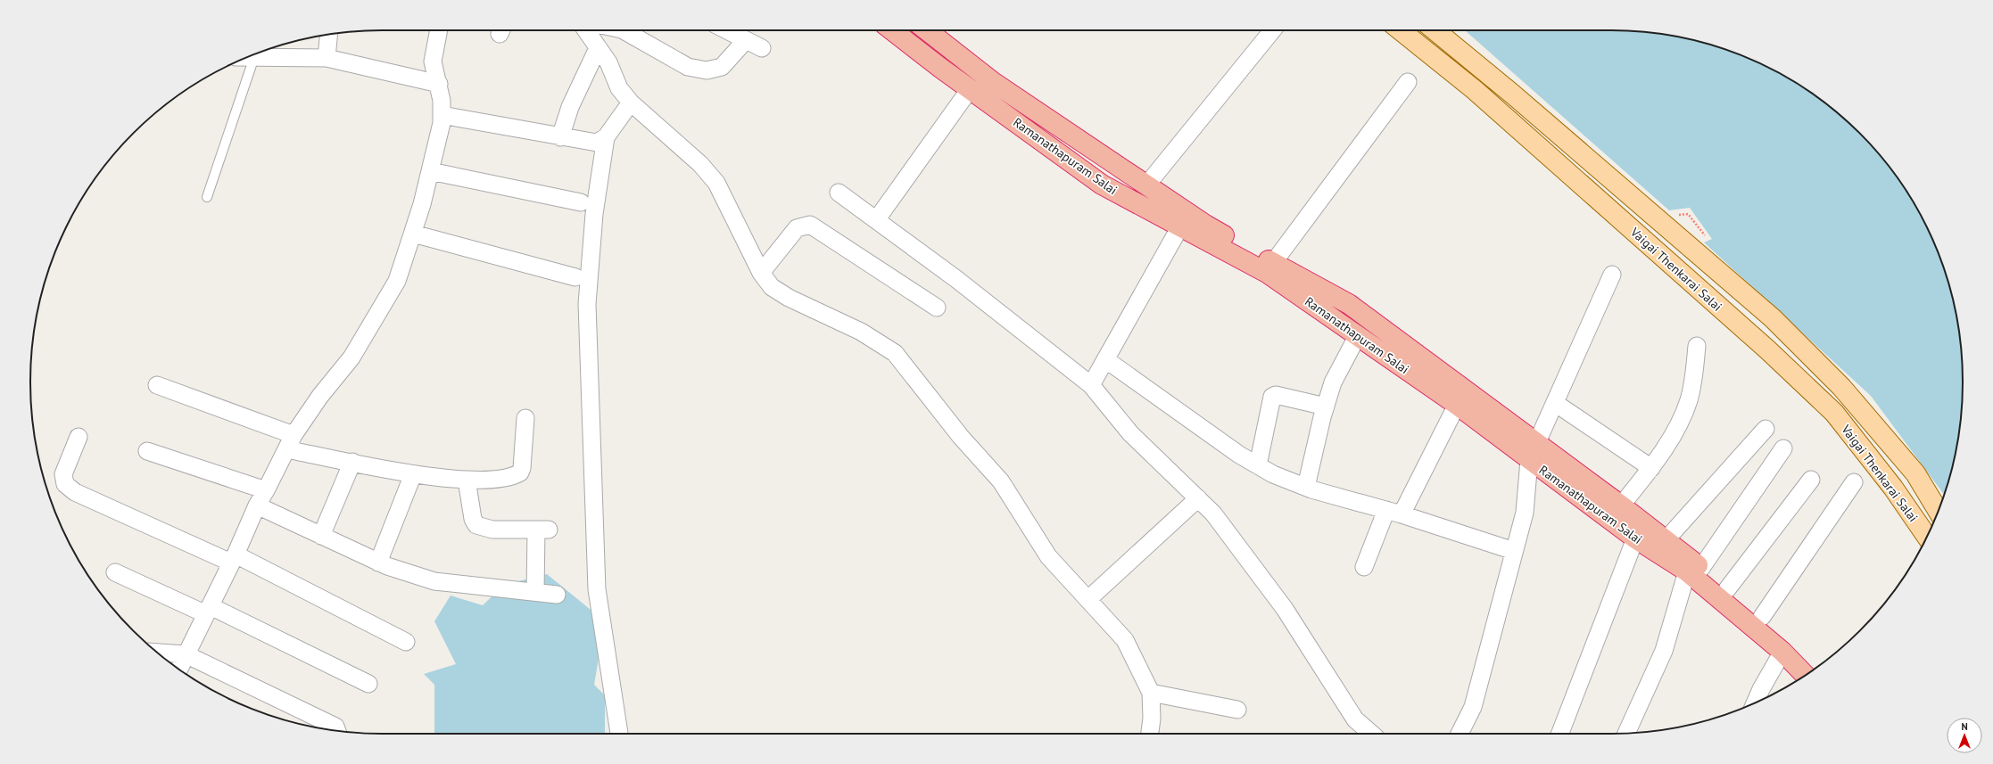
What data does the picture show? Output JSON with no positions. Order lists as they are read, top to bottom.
{
  "streets": {
    "highway": ["Ramanathapuram Salai"],
    "main road": ["Vaigai Thenkarai Salai"]
  },
  "north": "top"
}
